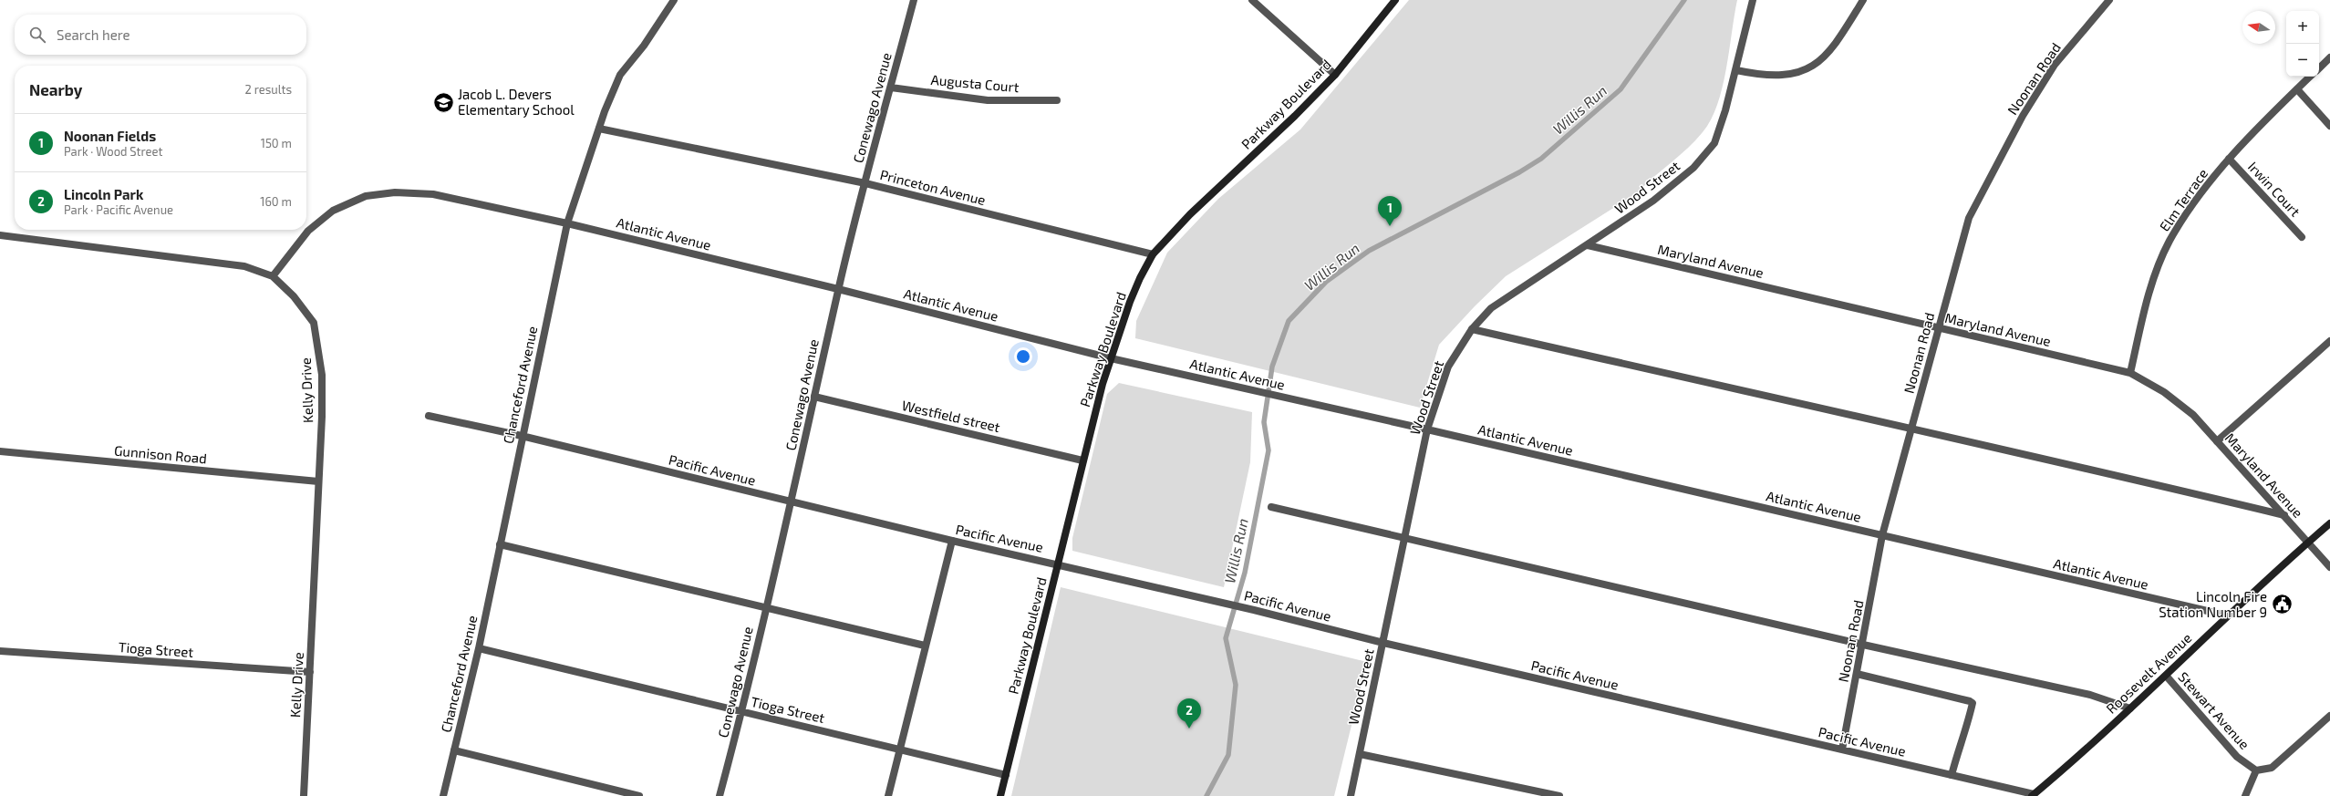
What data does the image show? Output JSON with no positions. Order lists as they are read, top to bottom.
{
  "streets": {
    "street": [
      "Noonan Road",
      "Augusta Court",
      "Parkway Boulevard",
      "Conewago Avenue",
      "Princeton Avenue",
      "Wood Street",
      "Irwin Court",
      "Elm Terrace",
      "Atlantic Avenue",
      "Maryland Avenue",
      "Chanceford Avenue",
      "Kelly Drive",
      "Westfield street",
      "Gunnison Road",
      "Pacific Avenue",
      "Tioga Street",
      "Roosevelt Avenue",
      "Stewart Avenue"
    ]
  },
  "crossings": [
    ["Noonan Road", "Atlantic Avenue"],
    ["Noonan Road", "Maryland Avenue"],
    ["Noonan Road", "Pacific Avenue"],
    ["Augusta Court", "Conewago Avenue"],
    ["Parkway Boulevard", "Princeton Avenue"],
    ["Parkway Boulevard", "Atlantic Avenue"],
    ["Parkway Boulevard", "Westfield street"],
    ["Parkway Boulevard", "Pacific Avenue"],
    ["Parkway Boulevard", "Tioga Street"],
    ["Conewago Avenue", "Princeton Avenue"],
    ["Conewago Avenue", "Atlantic Avenue"],
    ["Conewago Avenue", "Westfield street"],
    ["Conewago Avenue", "Pacific Avenue"],
    ["Conewago Avenue", "Tioga Street"],
    ["Princeton Avenue", "Chanceford Avenue"],
    ["Wood Street", "Atlantic Avenue"],
    ["Wood Street", "Maryland Avenue"],
    ["Wood Street", "Pacific Avenue"],
    ["Irwin Court", "Elm Terrace"],
    ["Elm Terrace", "Maryland Avenue"],
    ["Atlantic Avenue", "Chanceford Avenue"],
    ["Atlantic Avenue", "Kelly Drive"],
    ["Atlantic Avenue", "Roosevelt Avenue"],
    ["Maryland Avenue", "Roosevelt Avenue"],
    ["Chanceford Avenue", "Pacific Avenue"],
    ["Chanceford Avenue", "Tioga Street"],
    ["Kelly Drive", "Gunnison Road"],
    ["Kelly Drive", "Tioga Street"],
    ["Pacific Avenue", "Roosevelt Avenue"],
    ["Roosevelt Avenue", "Stewart Avenue"]
  ],
  "water": ["Willis Run"],
  "places": {
    "school or university": ["Jacob L. Devers Elementary School"],
    "public building": ["Lincoln Fire Station Number 9"]
  },
  "north": "left",
  "page": {
    "map_buttons": ["+", "−"],
    "search": "Search here",
    "heading": ["Nearby", "2 results"],
    "list": [
      {
        "mark": "1",
        "name": "Noonan Fields",
        "note": "Park · Wood Street",
        "value": "150 m"
      },
      {
        "mark": "2",
        "name": "Lincoln Park",
        "note": "Park · Pacific Avenue",
        "value": "160 m"
      }
    ],
    "pins": ["1", "2"]
  }
}
